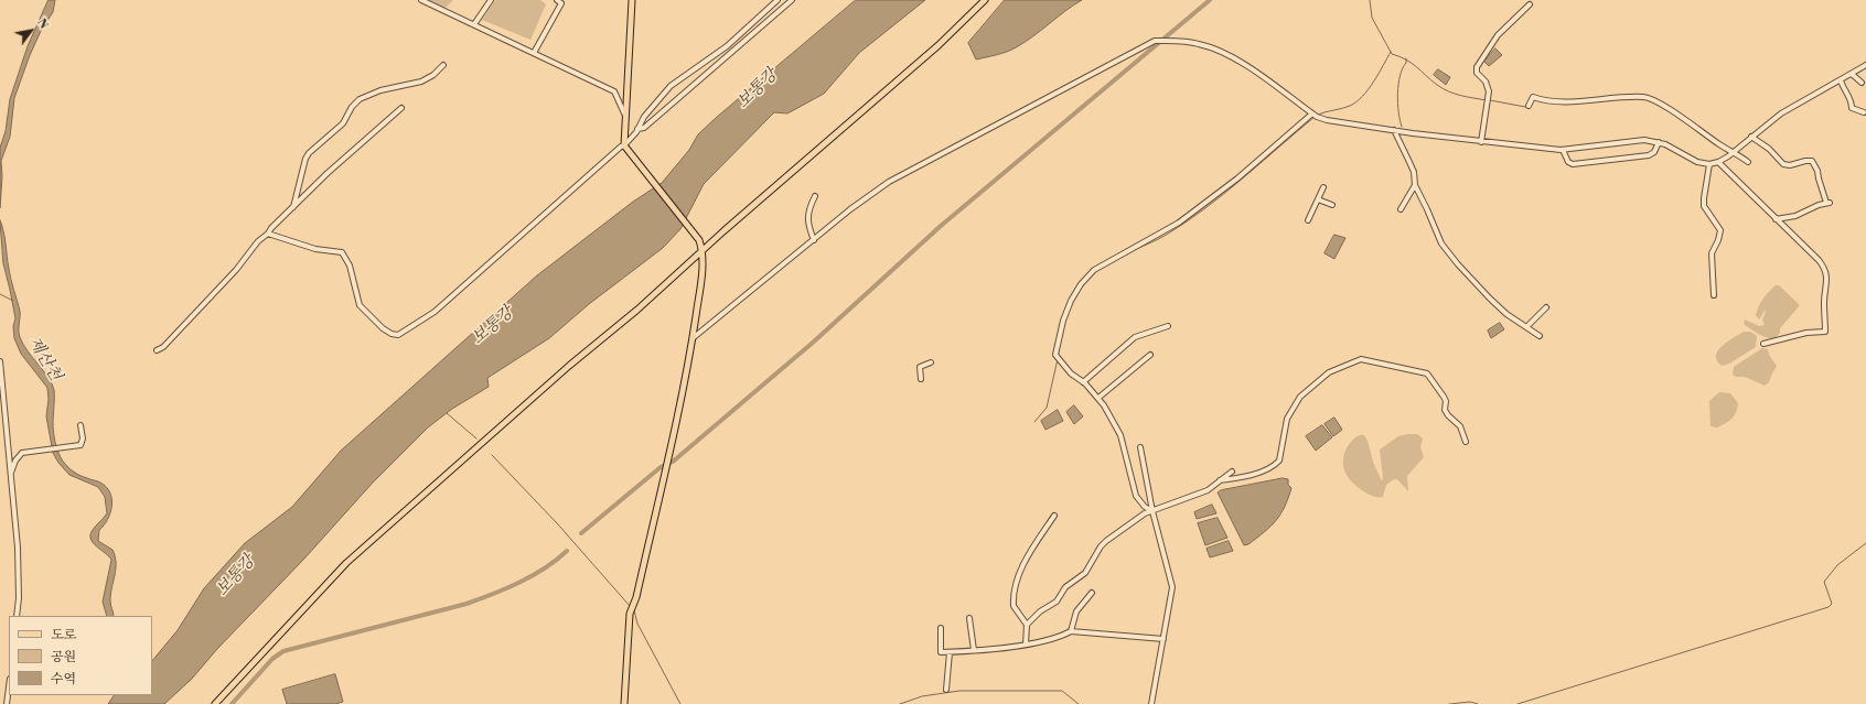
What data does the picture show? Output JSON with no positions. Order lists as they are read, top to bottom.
{
  "water": ["보통강", "제산천"],
  "legend": ["도로", "공원", "수역"],
  "north": "top right"
}
